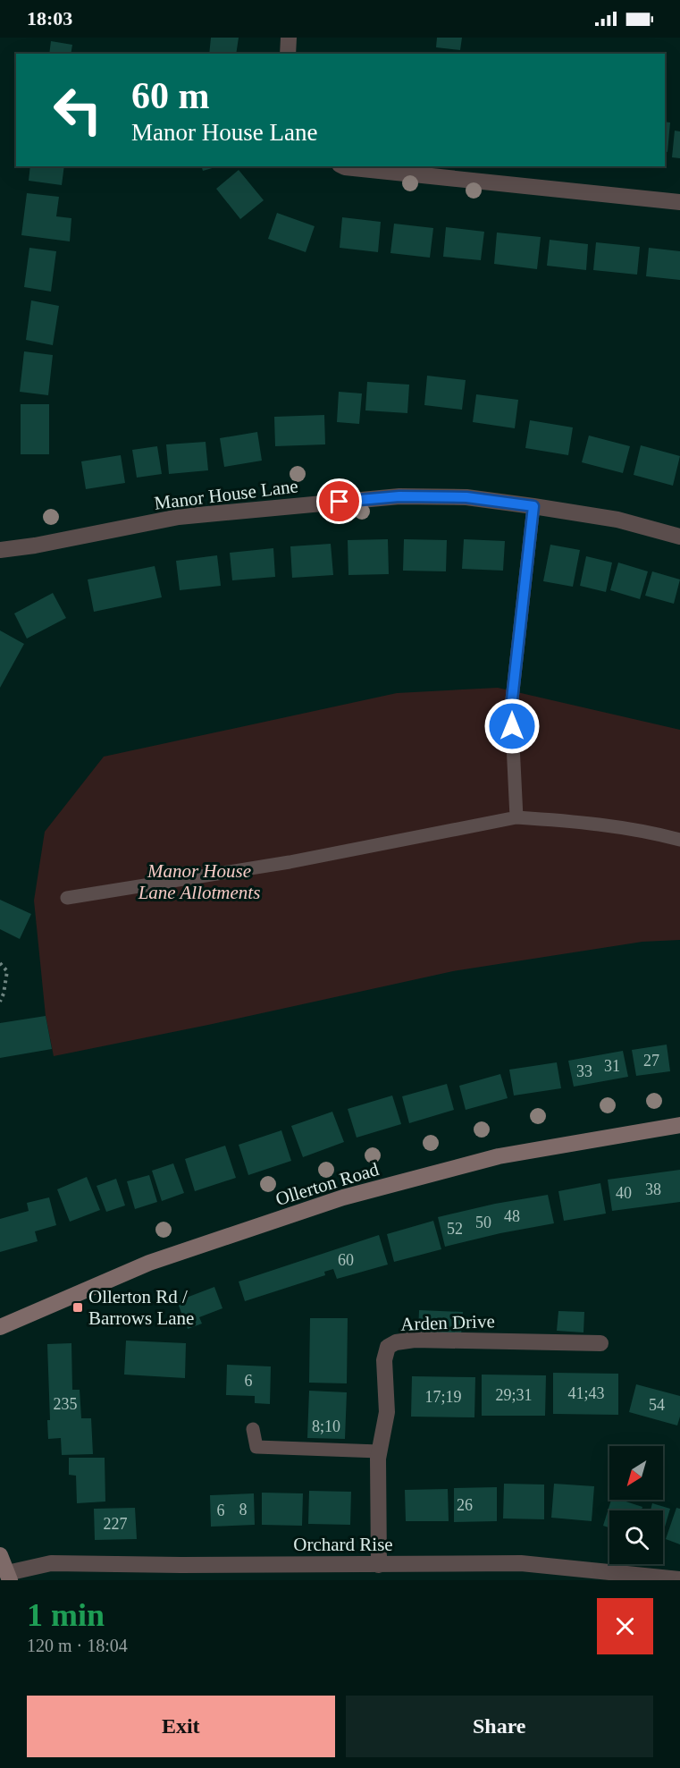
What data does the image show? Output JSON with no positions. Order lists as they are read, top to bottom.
{
  "streets": {
    "street": [
      "Manor House Lane",
      "Ollerton Road",
      "Arden Drive",
      "Orchard Rise"
    ]
  },
  "crossings": [
    ["Arden Drive", "Orchard Rise"]
  ],
  "parks": ["Manor House Lane Allotments"],
  "places": {
    "transit": ["Ollerton Rd / Barrows Lane"]
  },
  "house_numbers": [
    "27",
    "31",
    "33",
    "38",
    "40",
    "48",
    "50",
    "52",
    "60",
    "6",
    "41;43",
    "29;31",
    "17;19",
    "235",
    "54",
    "8;10",
    "26",
    "8",
    "6",
    "227"
  ],
  "north": "bottom left",
  "page": {
    "status": "18:03",
    "turn": ["60 m", "Manor House Lane"],
    "heading": ["1 min", "120 m · 18:04"],
    "buttons": ["Exit", "Share"]
  }
}
